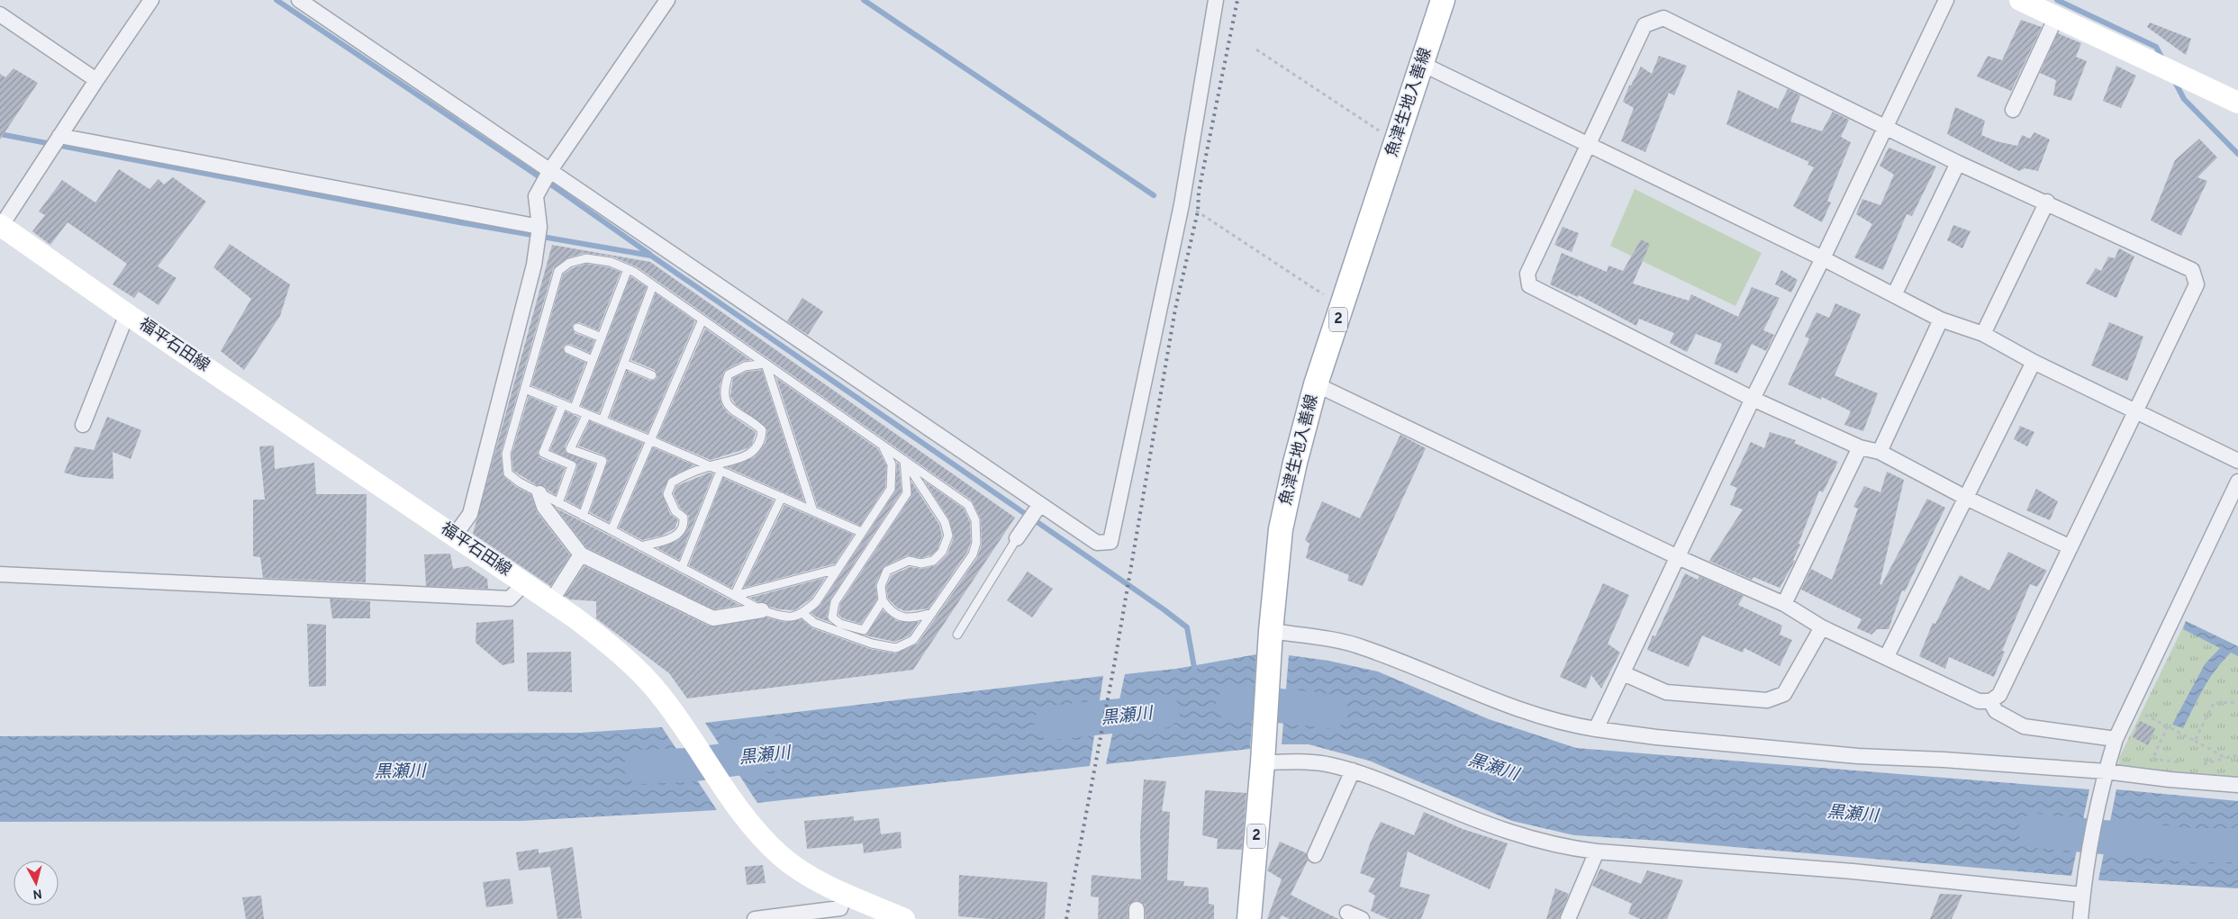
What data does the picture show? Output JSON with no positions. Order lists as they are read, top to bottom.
{
  "streets": {
    "main road": ["魚津生地入善線", "2", "福平石田線"]
  },
  "water": ["黒瀬川"],
  "north": "bottom"
}
